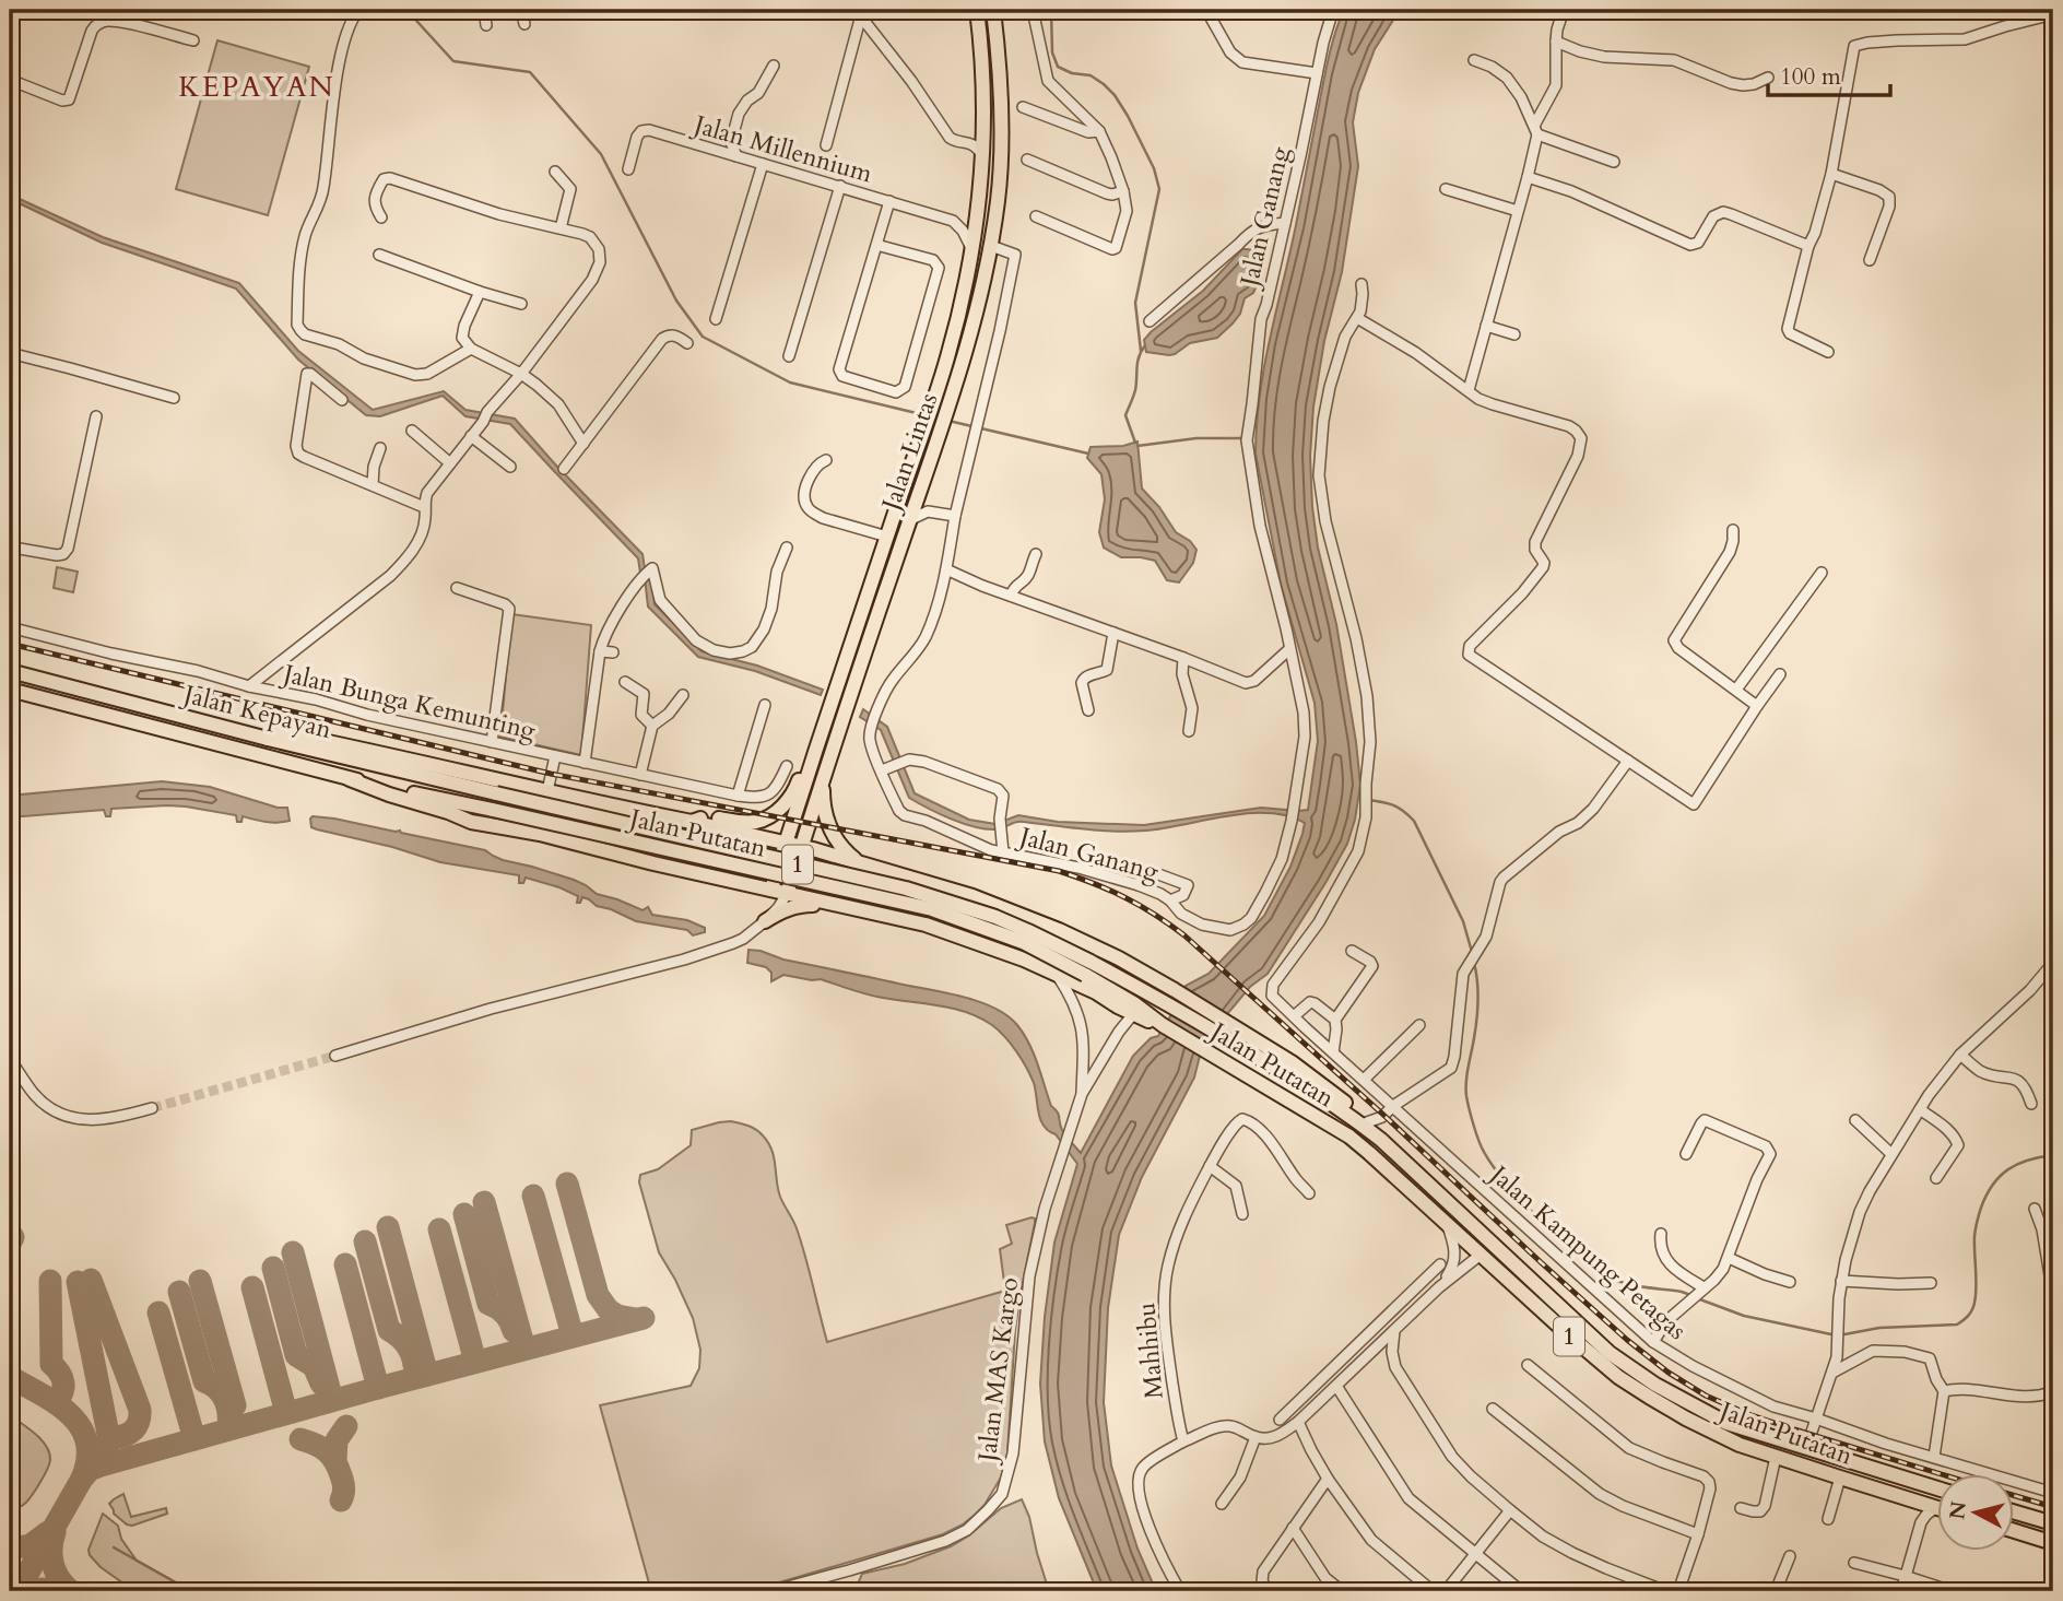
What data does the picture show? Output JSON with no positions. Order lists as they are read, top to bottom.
{
  "streets": {
    "highway": [
      "Jalan Lintas",
      "Jalan Kepayan",
      "Jalan Putatan",
      "1"
    ],
    "street": [
      "Jalan Millennium",
      "Jalan Ganang",
      "Jalan Bunga Kemunting",
      "Jalan Kampung Petagas",
      "Mahhibu",
      "Jalan MAS Kargo"
    ]
  },
  "crossings": [
    ["Jalan Ganang", "Jalan Lintas"],
    ["Jalan Kepayan", "Jalan Putatan"]
  ],
  "districts": ["KEPAYAN"],
  "scale_bar": "100 m",
  "north": "left"
}
